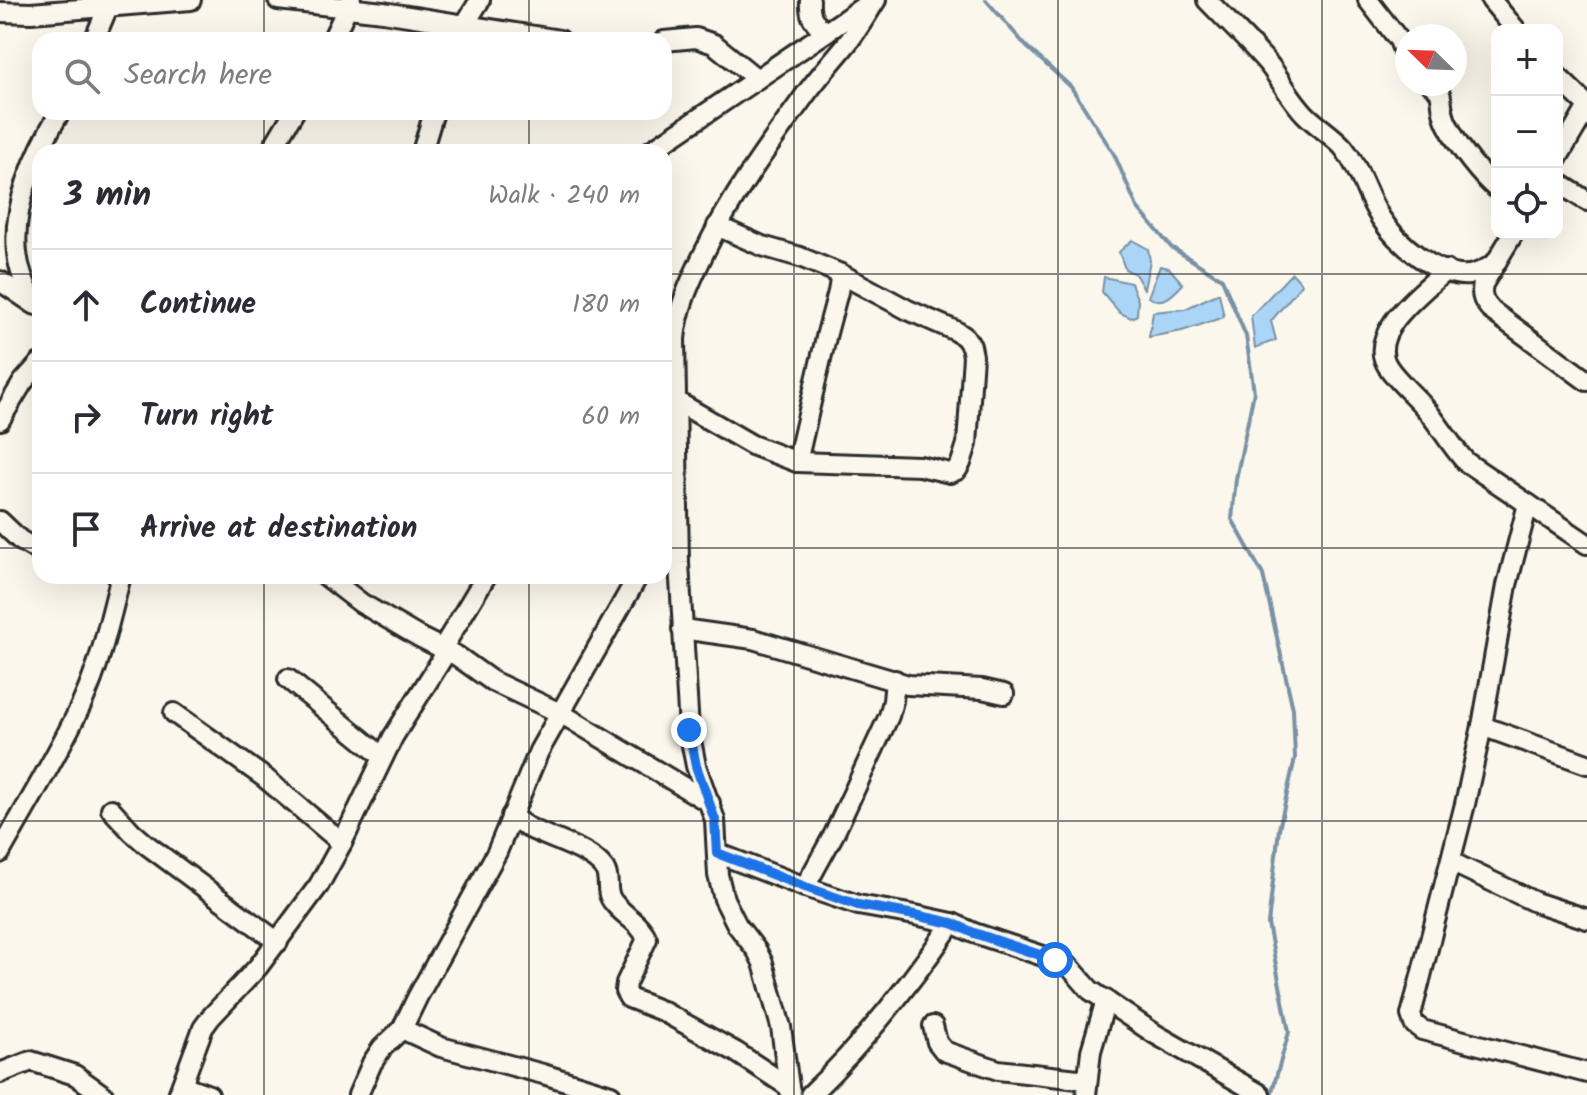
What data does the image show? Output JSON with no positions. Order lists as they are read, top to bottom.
{
  "north": "top left",
  "page": {
    "map_buttons": ["+", "−"],
    "search": "Search here",
    "heading": ["3 min", "Walk · 240 m"],
    "list": [
      ["Continue", "180 m"],
      ["Turn right", "60 m"],
      "Arrive at destination"
    ]
  }
}
